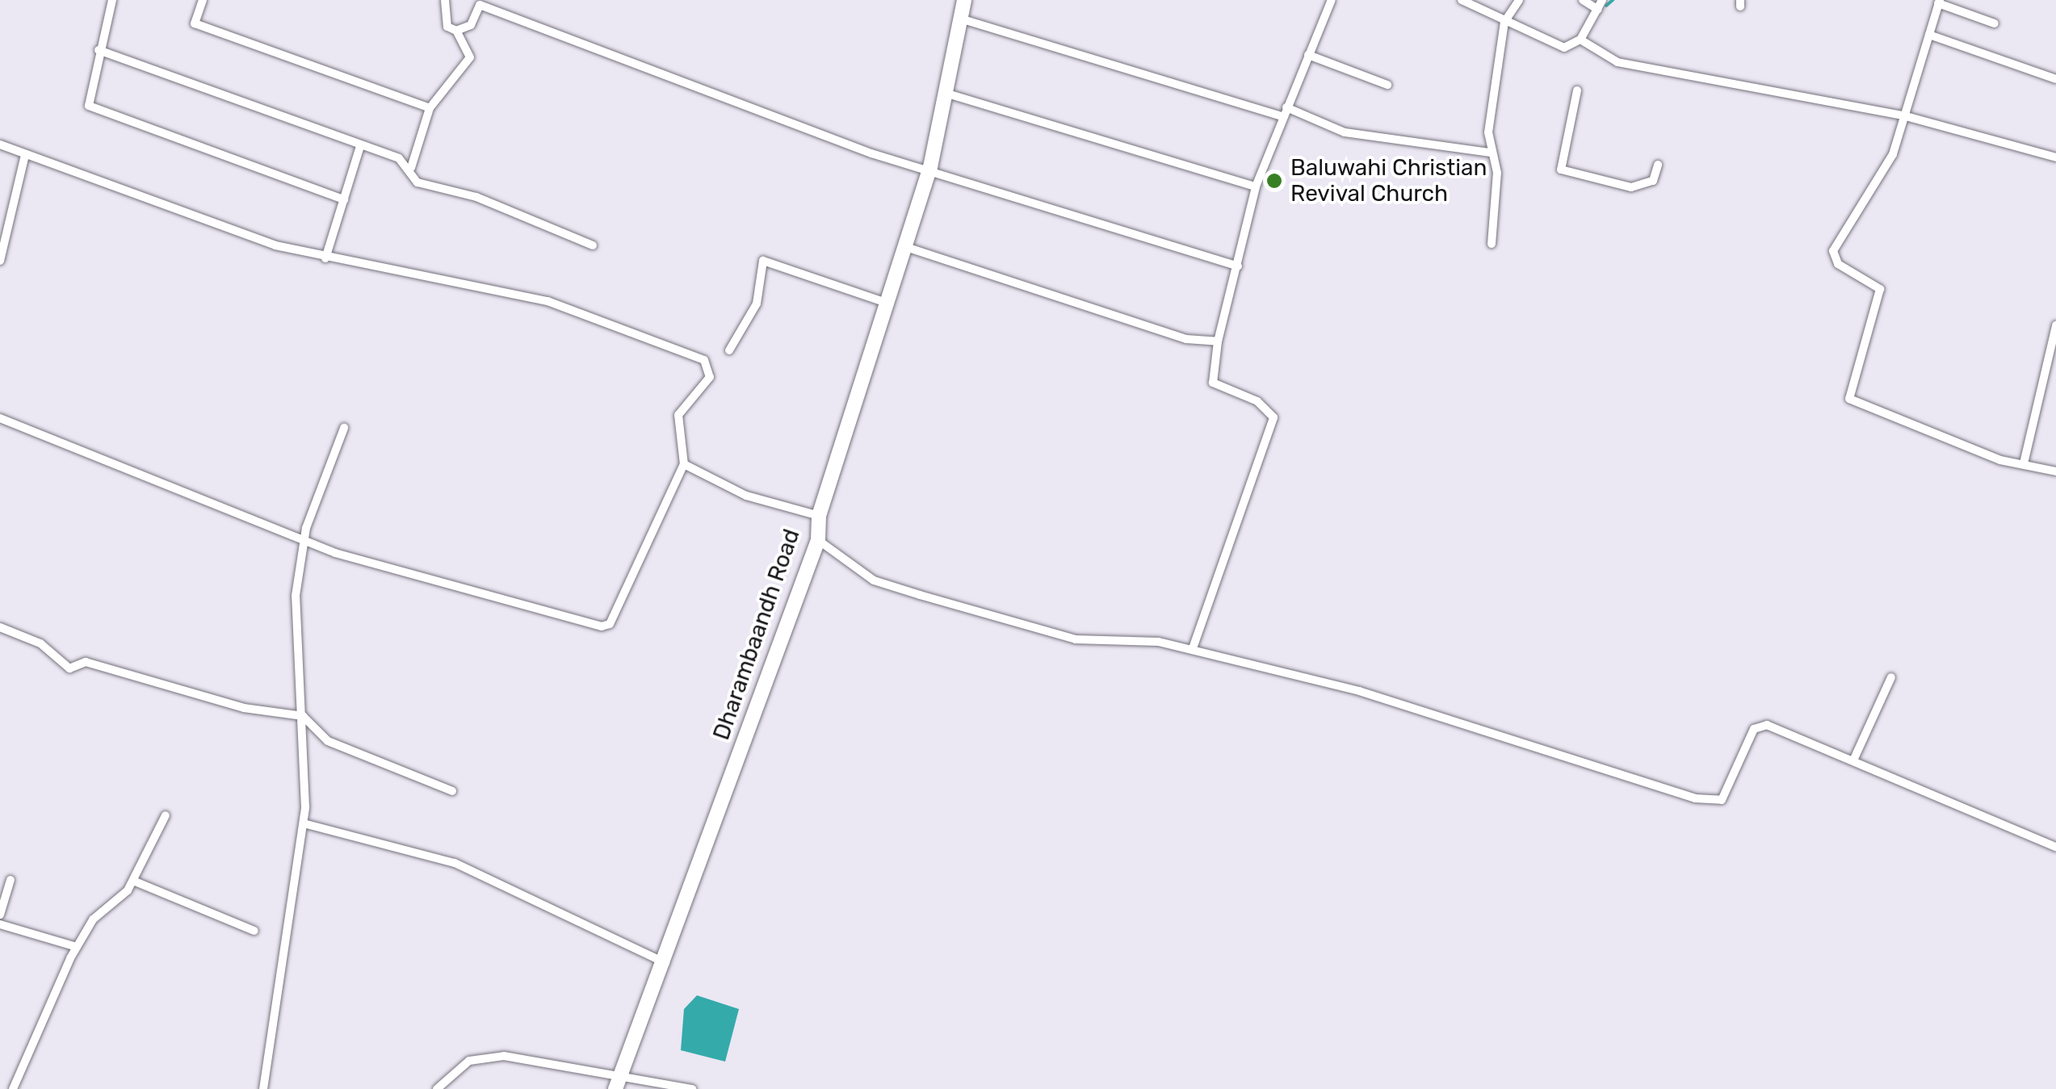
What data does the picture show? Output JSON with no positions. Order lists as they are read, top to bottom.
{
  "streets": {
    "main road": ["Dharambaandh Road"]
  },
  "places": ["Baluwahi Christian Revival Church"]
}
